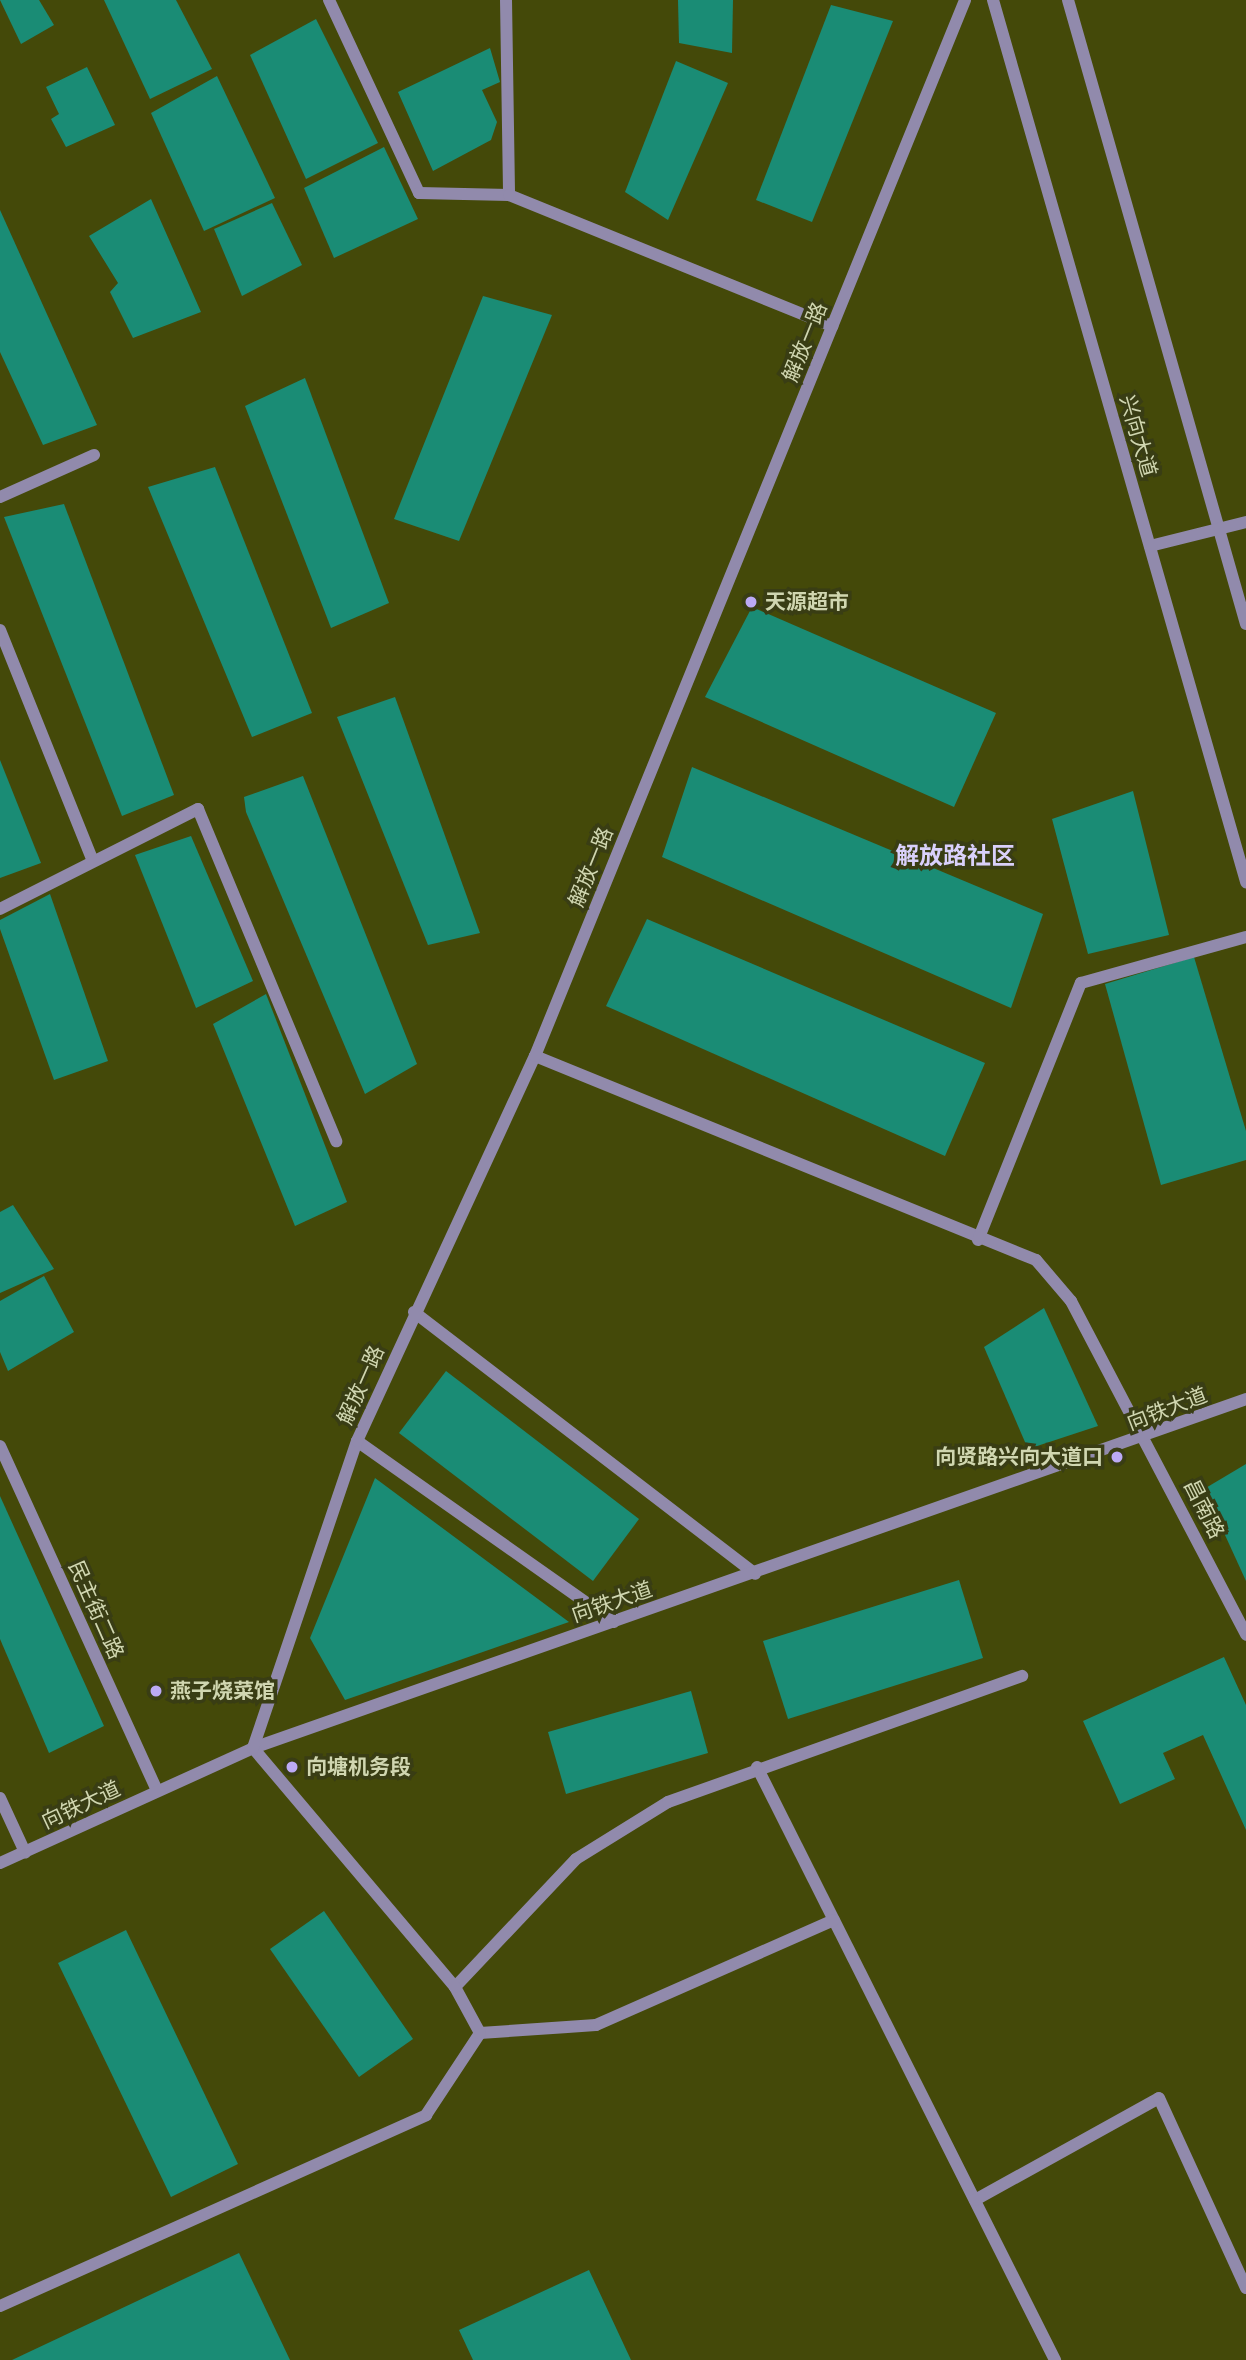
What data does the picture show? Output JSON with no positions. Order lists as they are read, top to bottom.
{
  "streets": {
    "street": [
      "解放一路",
      "兴向大道",
      "向铁大道",
      "昌南路",
      "民主街二路"
    ]
  },
  "crossings": [
    ["解放一路", "向铁大道"],
    ["解放一路", "昌南路"],
    ["向铁大道", "昌南路"],
    ["向铁大道", "民主街二路"]
  ],
  "districts": ["解放路社区"],
  "places": [
    "天源超市",
    "向贤路兴向大道口",
    "燕子烧菜馆",
    "向塘机务段"
  ]
}
